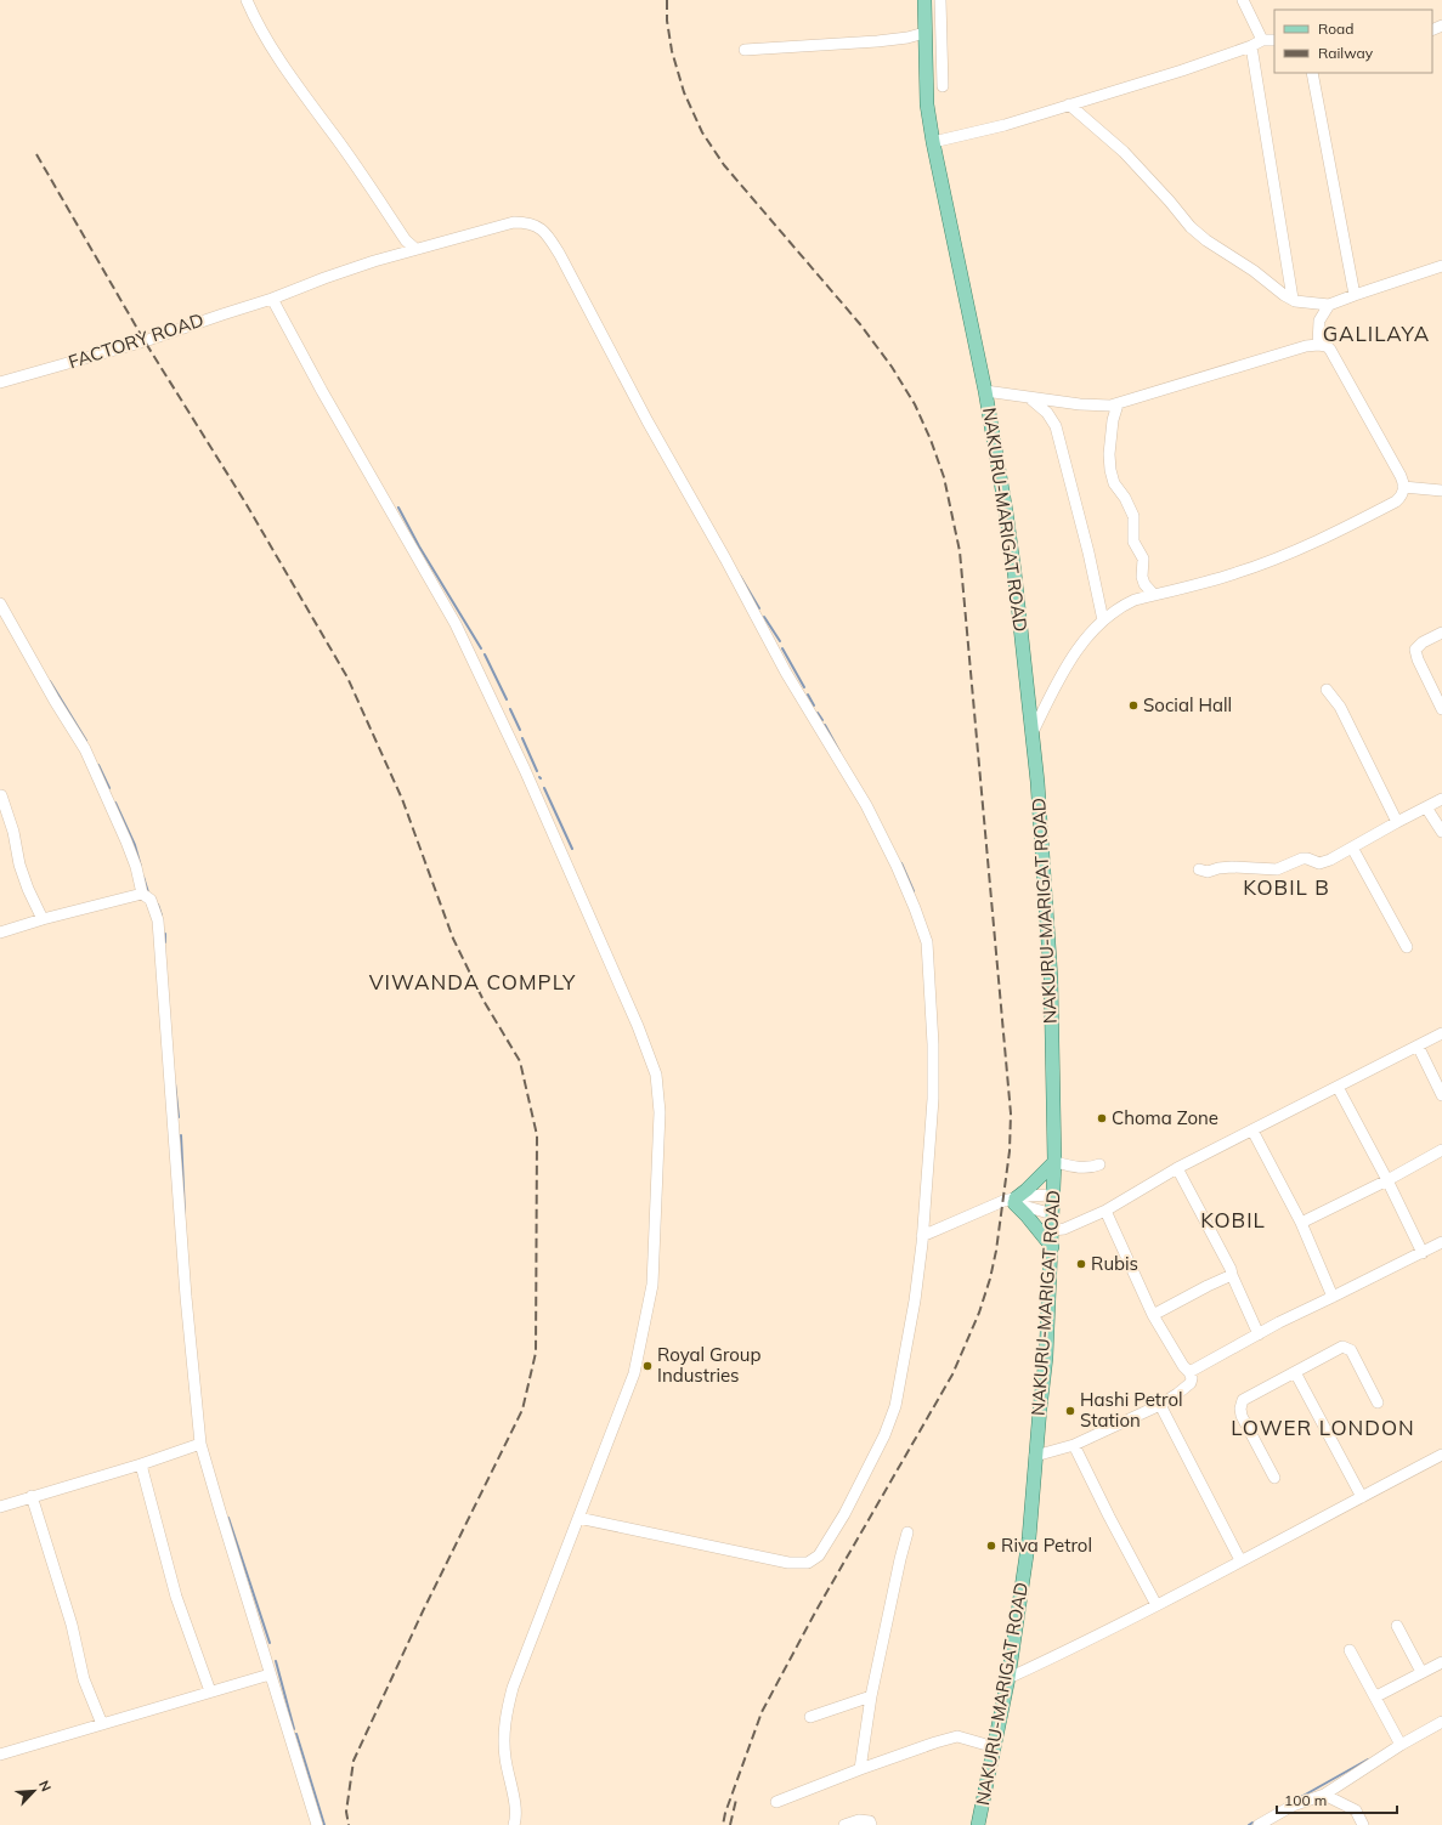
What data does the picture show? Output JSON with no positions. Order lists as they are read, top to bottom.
{
  "streets": {
    "main road": ["NAKURU-MARIGAT ROAD"],
    "street": ["FACTORY ROAD"]
  },
  "districts": [
    "GALILAYA",
    "KOBIL B",
    "VIWANDA COMPLY",
    "KOBIL",
    "LOWER LONDON"
  ],
  "places": [
    "Social Hall",
    "Choma Zone",
    "Rubis",
    "Royal Group Industries",
    "Hashi Petrol Station",
    "Riva Petrol"
  ],
  "legend": ["Road", "Railway"],
  "scale_bar": "100 m",
  "north": "top right"
}
